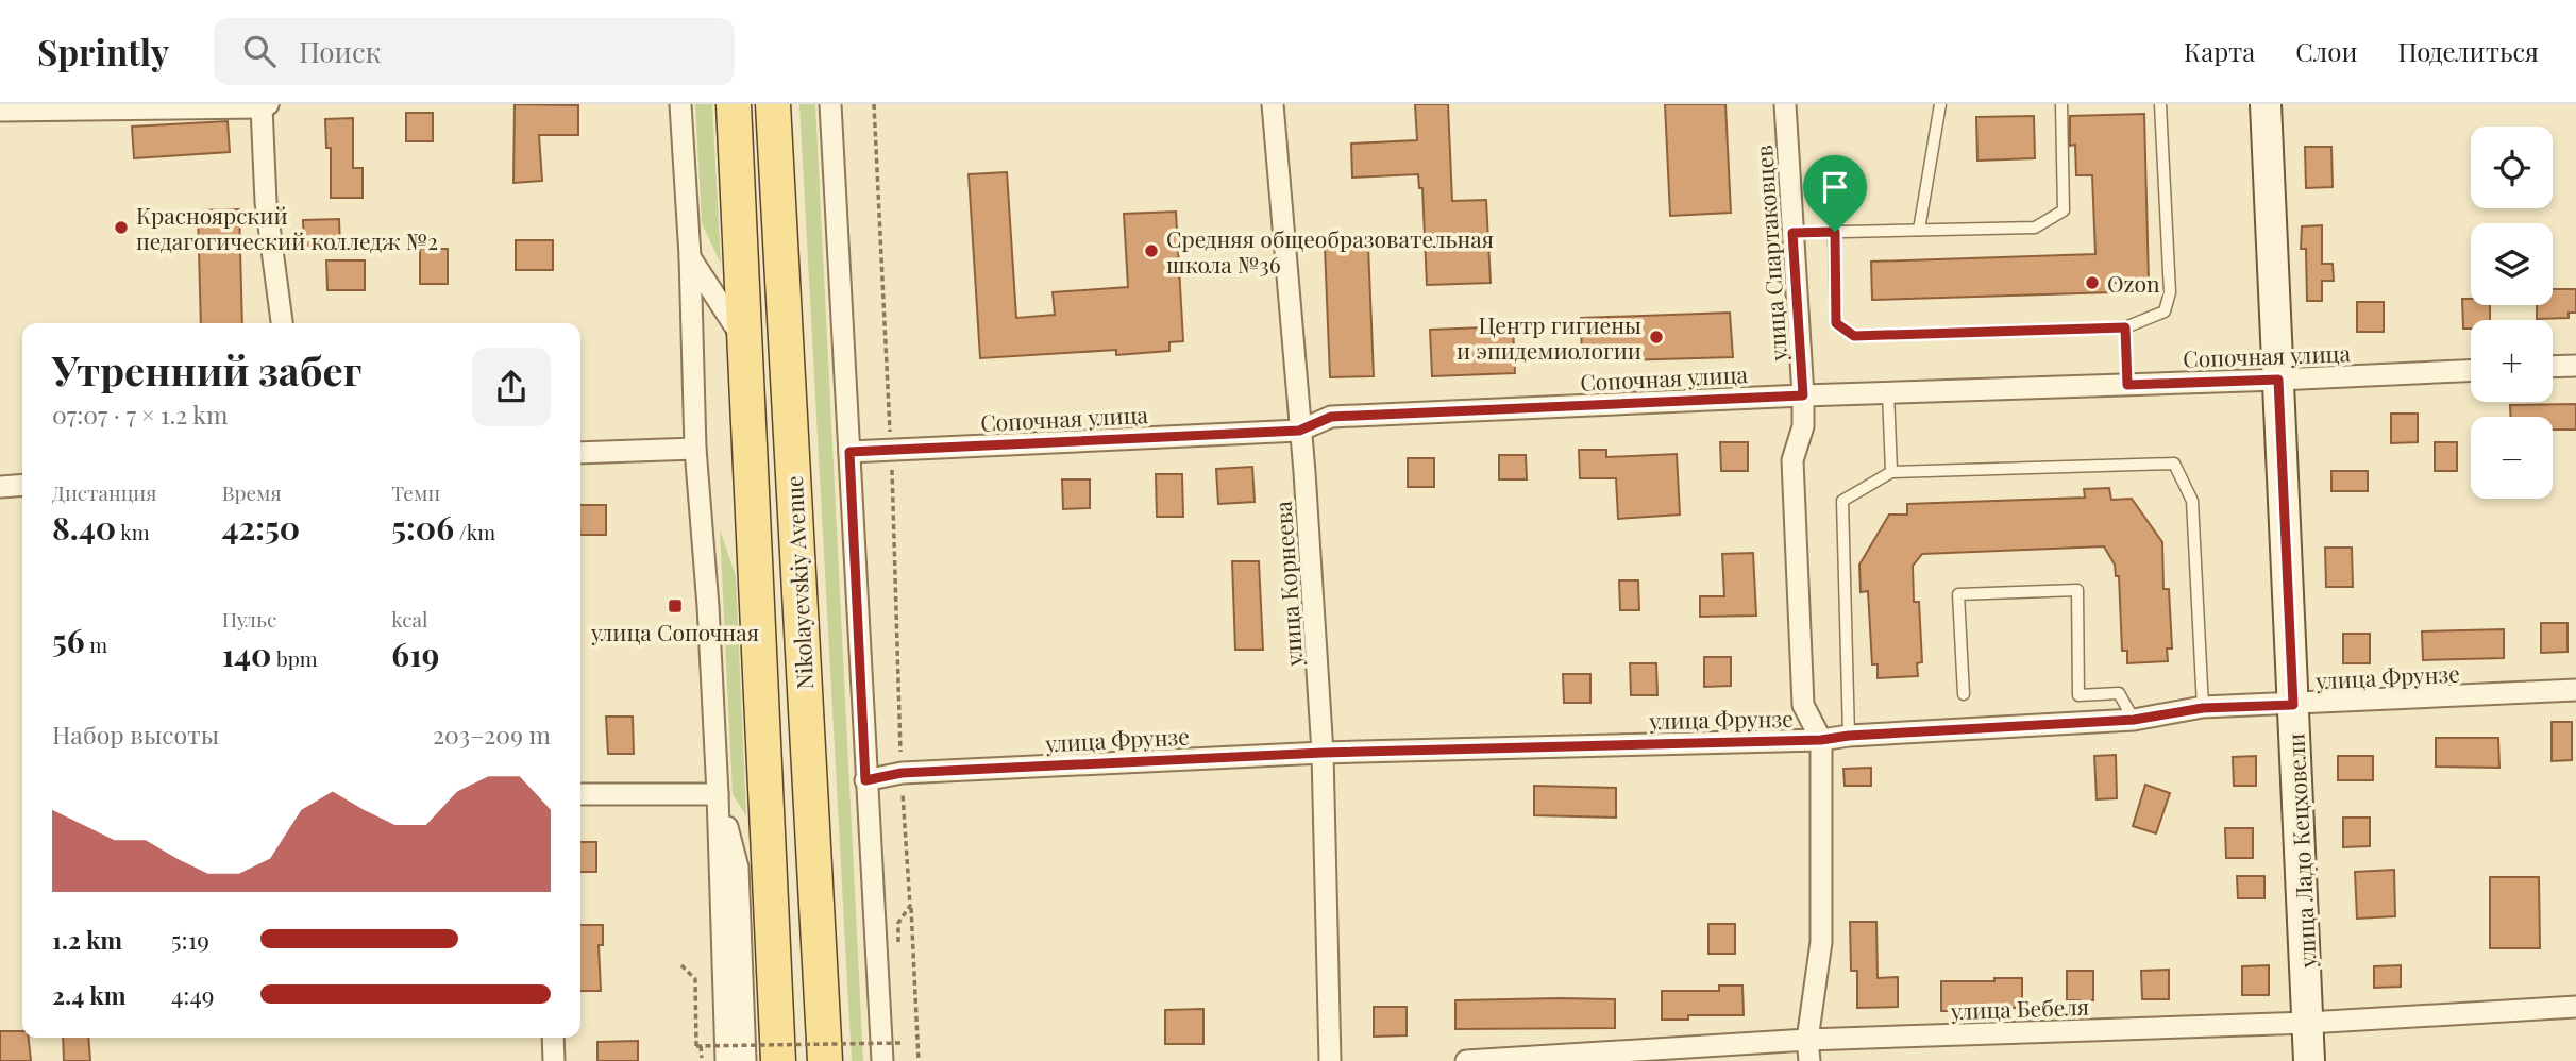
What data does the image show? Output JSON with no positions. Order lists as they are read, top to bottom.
{
  "streets": {
    "main road": ["Nikolayevskiy Avenue", "улица Ладо Кецховели"],
    "street": [
      "улица Спартаковцев",
      "Сопочная улица",
      "улица Корнеева",
      "улица Фрунзе",
      "улица Бебеля"
    ]
  },
  "crossings": [
    ["улица Спартаковцев", "Сопочная улица"],
    ["улица Спартаковцев", "улица Фрунзе"],
    ["улица Спартаковцев", "улица Бебеля"],
    ["Сопочная улица", "улица Корнеева"],
    ["Сопочная улица", "улица Ладо Кецховели"],
    ["улица Корнеева", "улица Фрунзе"],
    ["улица Фрунзе", "улица Ладо Кецховели"],
    ["улица Ладо Кецховели", "улица Бебеля"]
  ],
  "places": {
    "other": [
      "Красноярский педагогический колледж №2",
      "Средняя общеобразовательная школа №36",
      "Ozon",
      "Центр гигиены и эпидемиологии"
    ],
    "transit": ["улица Сопочная"]
  },
  "page": {
    "header": "Sprintly",
    "search": "Поиск",
    "nav": ["Карта", "Слои", "Поделиться"],
    "map_buttons": ["+", "−"],
    "heading": ["Утренний забег", "07:07 · 7 × 1.2 km"],
    "stats": [
      ["Дистанция", "8.40 km"],
      ["Время", "42:50"],
      ["Темп", "5:06 /km"],
      ["56 m"],
      ["Пульс", "140 bpm"],
      ["kcal", "619"]
    ],
    "chart": ["Набор высоты", "203–209 m"],
    "list": [
      {
        "name": "1.2 km",
        "note": "5:19"
      },
      {
        "name": "2.4 km",
        "note": "4:49"
      }
    ]
  }
}
